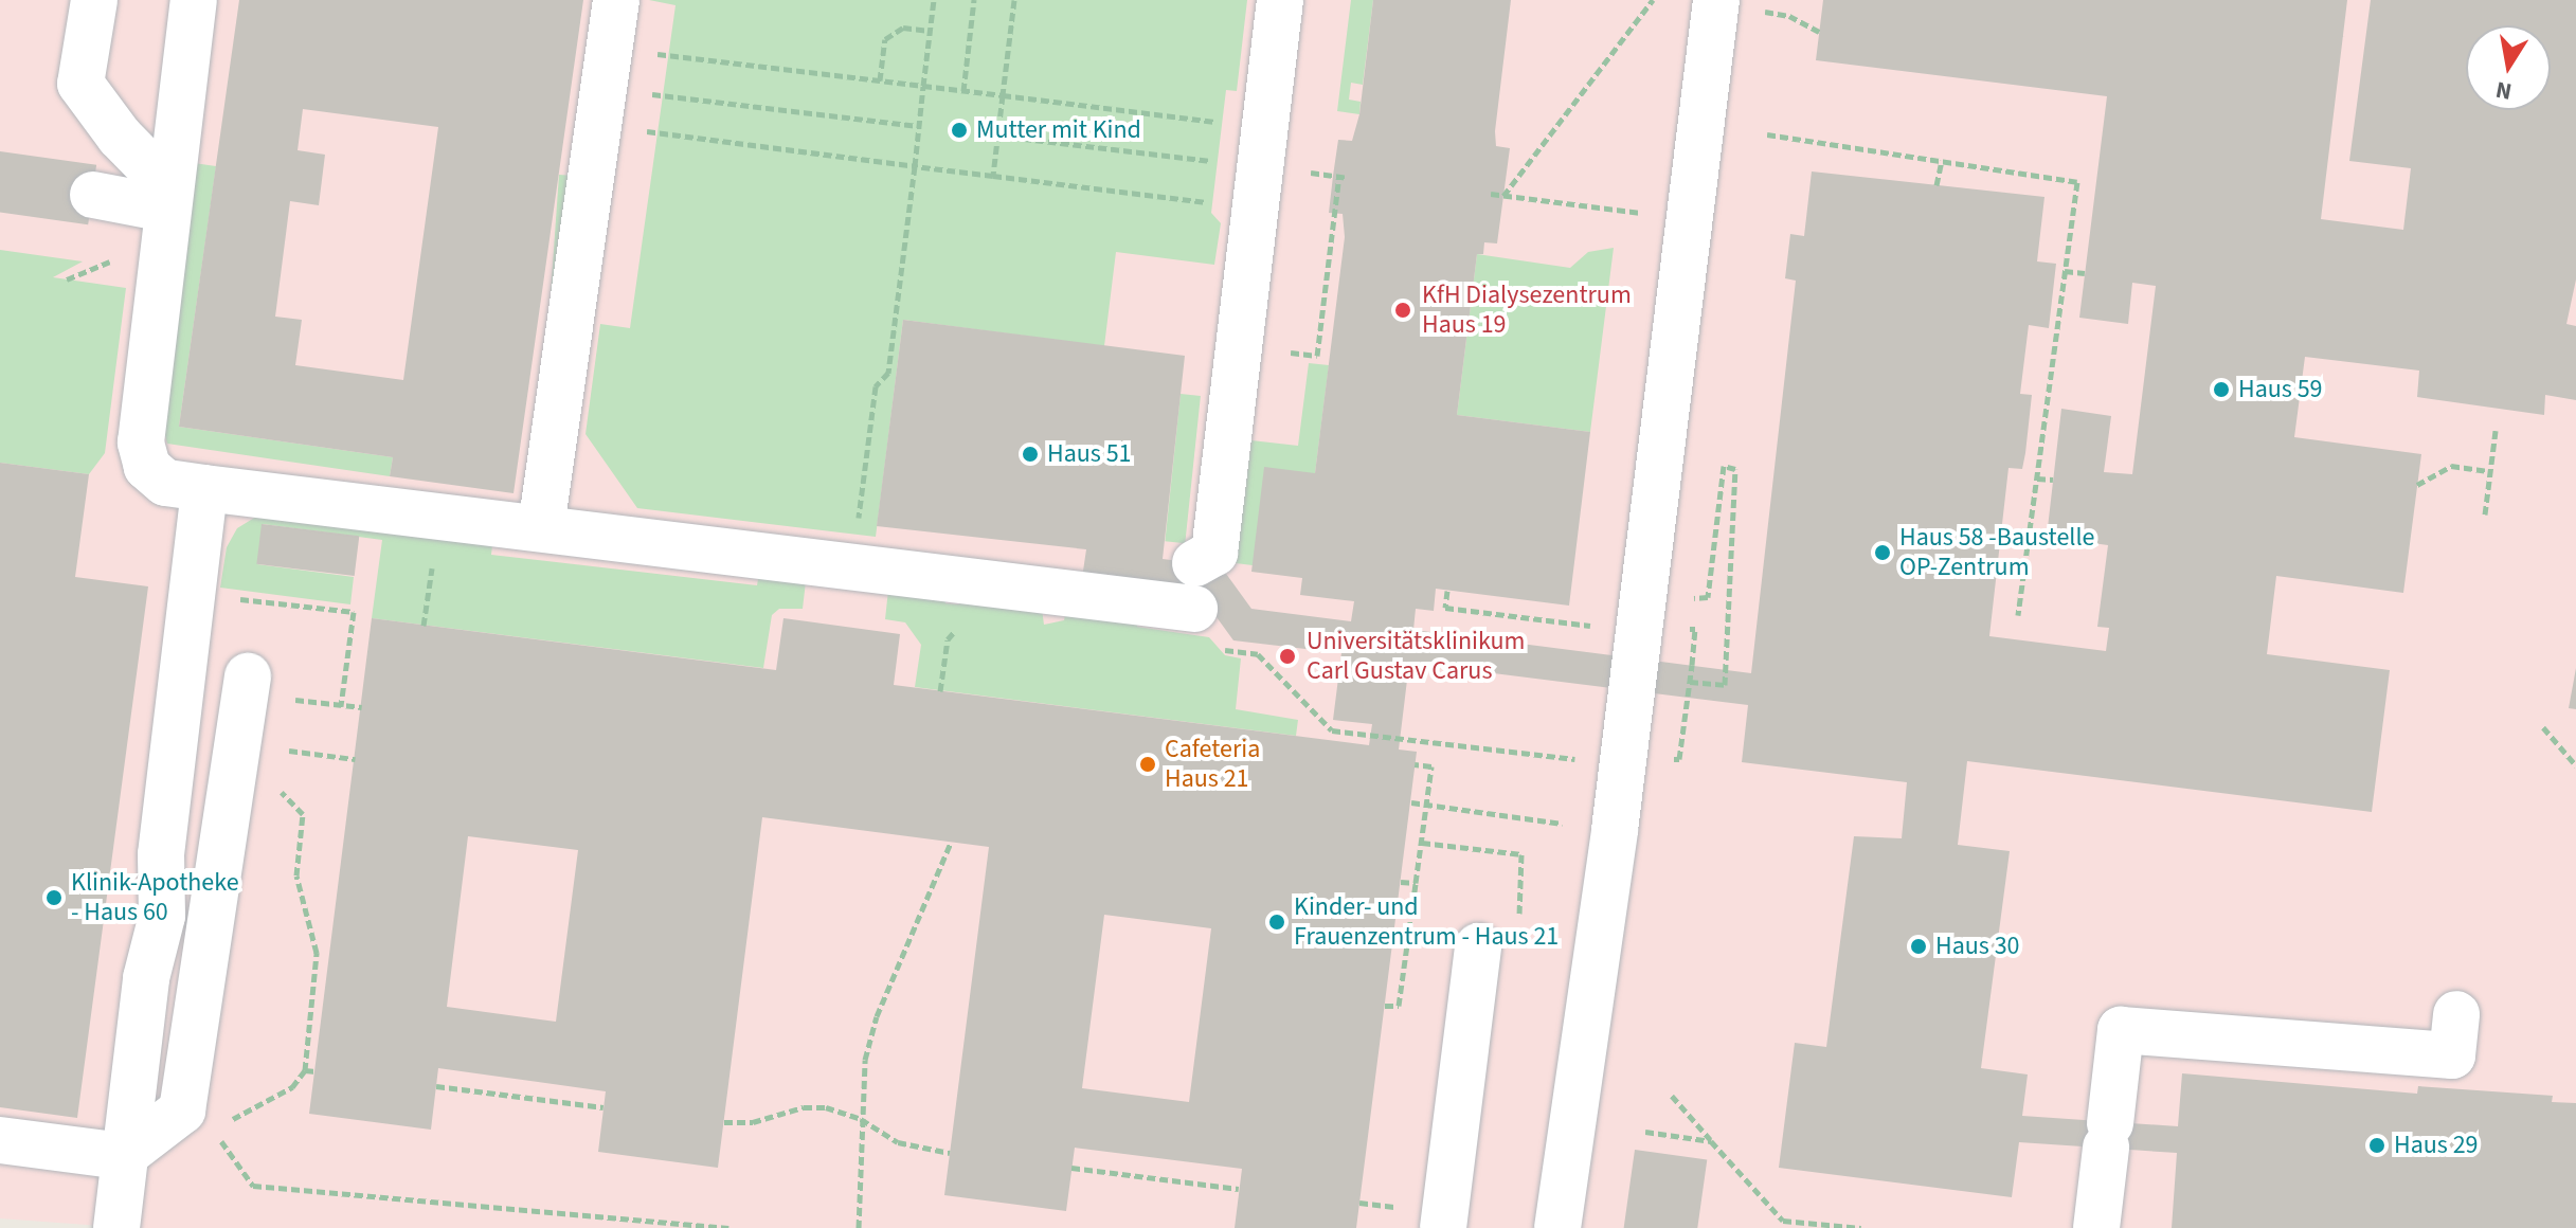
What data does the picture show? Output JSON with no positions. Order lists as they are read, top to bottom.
{
  "places": [
    "Mutter mit Kind",
    "KfH Dialysezentrum Haus 19",
    "Haus 59",
    "Haus 51",
    "Haus 58 -Baustelle OP-Zentrum",
    "Universitätsklinikum Carl Gustav Carus",
    "Cafeteria Haus 21",
    "Klinik-Apotheke - Haus 60",
    "Kinder- und Frauenzentrum - Haus 21",
    "Haus 30",
    "Haus 29"
  ],
  "north": "bottom"
}
